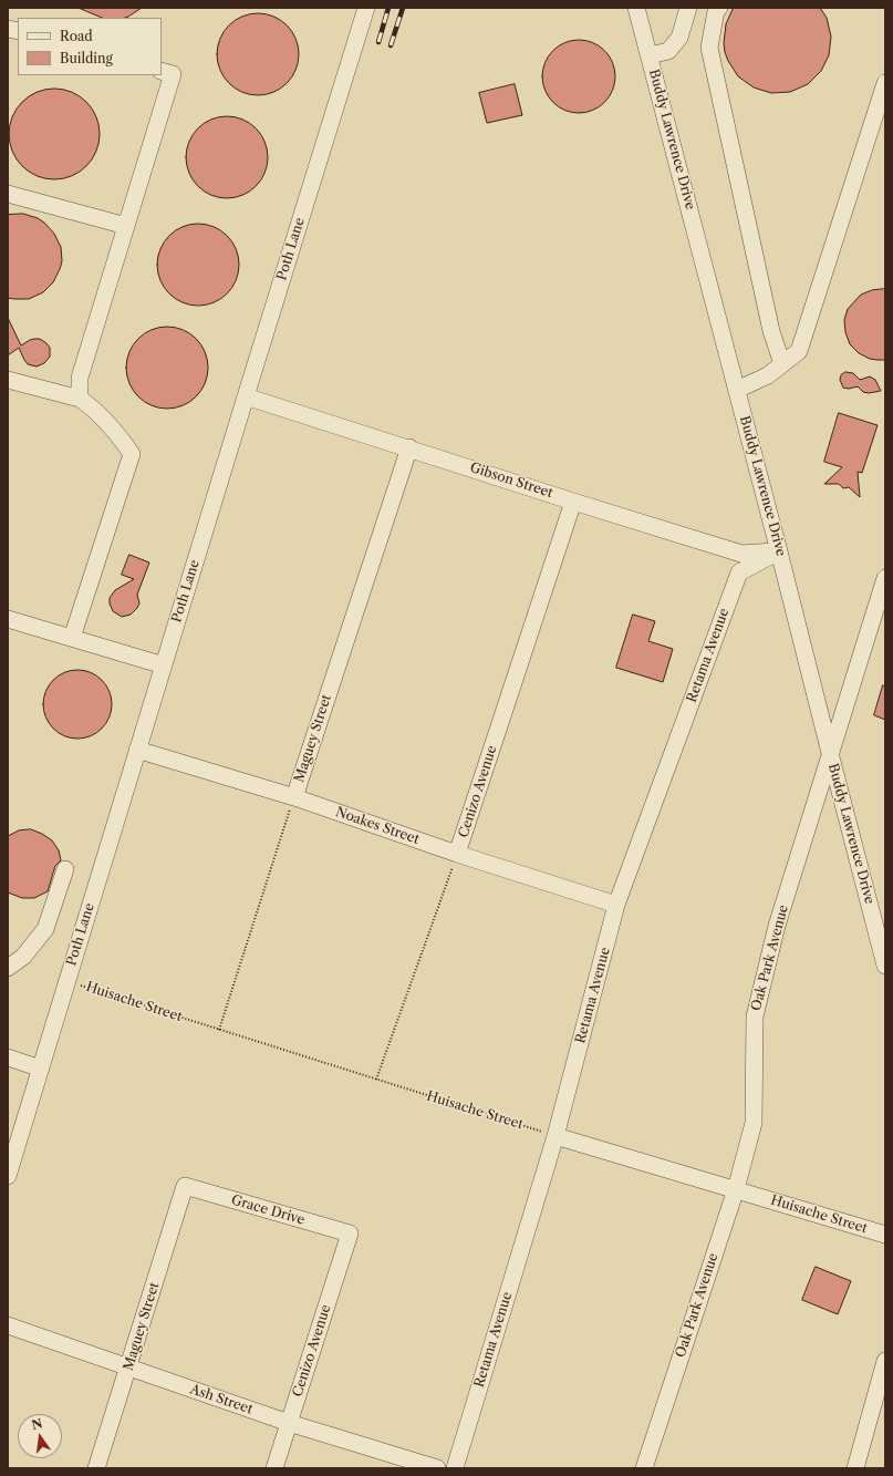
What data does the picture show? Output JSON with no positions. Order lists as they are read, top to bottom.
{
  "streets": {
    "street": [
      "Buddy Lawrence Drive",
      "Poth Lane",
      "Gibson Street",
      "Retama Avenue",
      "Maguey Street",
      "Cenizo Avenue",
      "Noakes Street",
      "Oak Park Avenue",
      "Huisache Street",
      "Grace Drive",
      "Ash Street"
    ]
  },
  "crossings": [
    ["Buddy Lawrence Drive", "Gibson Street"],
    ["Buddy Lawrence Drive", "Retama Avenue"],
    ["Buddy Lawrence Drive", "Oak Park Avenue"],
    ["Poth Lane", "Gibson Street"],
    ["Poth Lane", "Noakes Street"],
    ["Poth Lane", "Huisache Street"],
    ["Gibson Street", "Retama Avenue"],
    ["Gibson Street", "Maguey Street"],
    ["Gibson Street", "Cenizo Avenue"],
    ["Retama Avenue", "Noakes Street"],
    ["Retama Avenue", "Huisache Street"],
    ["Maguey Street", "Noakes Street"],
    ["Maguey Street", "Huisache Street"],
    ["Maguey Street", "Grace Drive"],
    ["Maguey Street", "Ash Street"],
    ["Cenizo Avenue", "Noakes Street"],
    ["Cenizo Avenue", "Huisache Street"],
    ["Cenizo Avenue", "Grace Drive"],
    ["Cenizo Avenue", "Ash Street"],
    ["Oak Park Avenue", "Huisache Street"]
  ],
  "legend": ["Road", "Building"],
  "north": "top"
}
